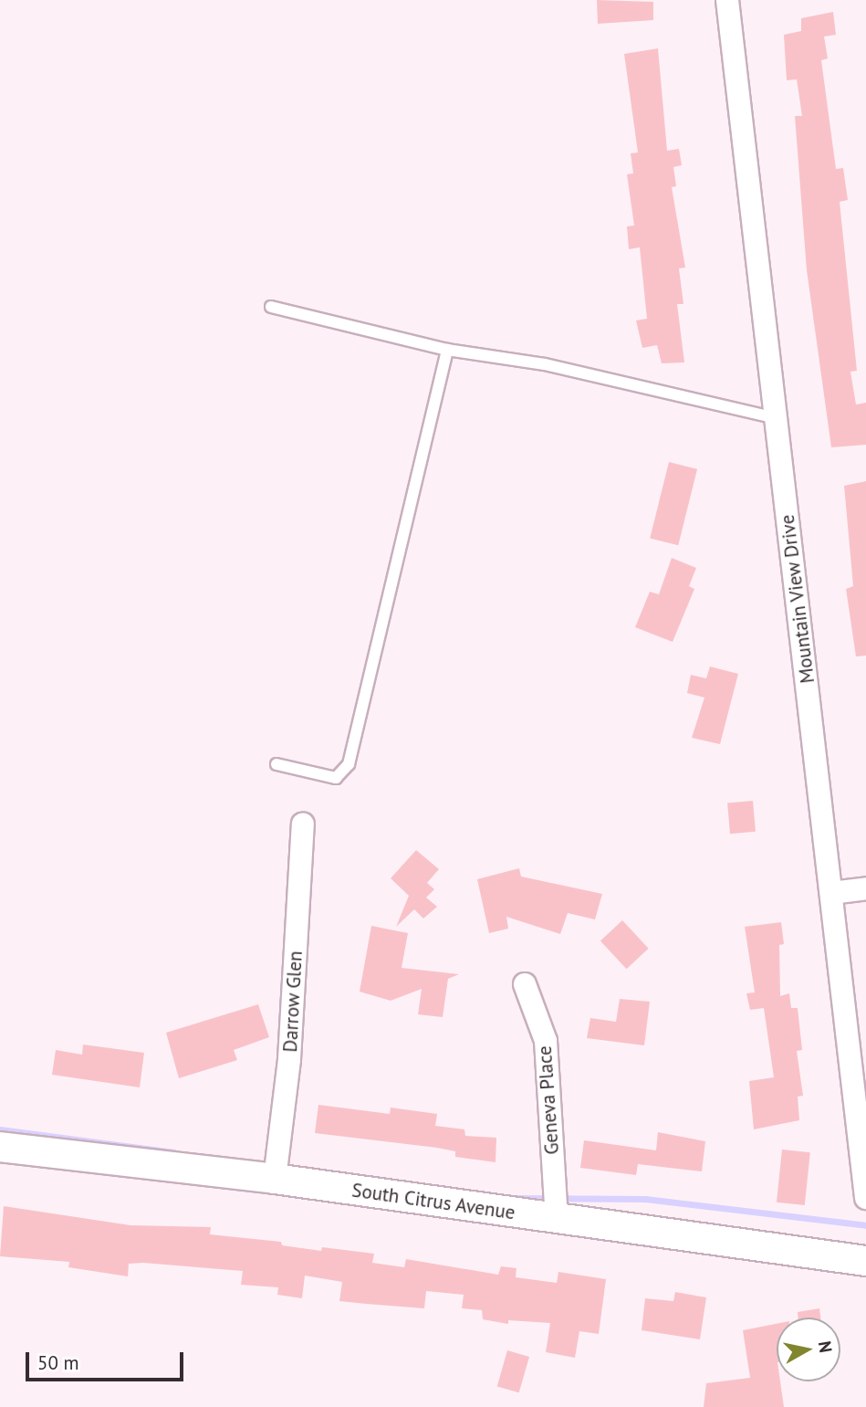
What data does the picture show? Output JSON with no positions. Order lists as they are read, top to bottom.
{
  "streets": {
    "street": [
      "Mountain View Drive",
      "Darrow Glen",
      "Geneva Place",
      "South Citrus Avenue"
    ]
  },
  "crossings": [
    ["Darrow Glen", "South Citrus Avenue"],
    ["Geneva Place", "South Citrus Avenue"]
  ],
  "scale_bar": "50 m",
  "north": "right"
}
